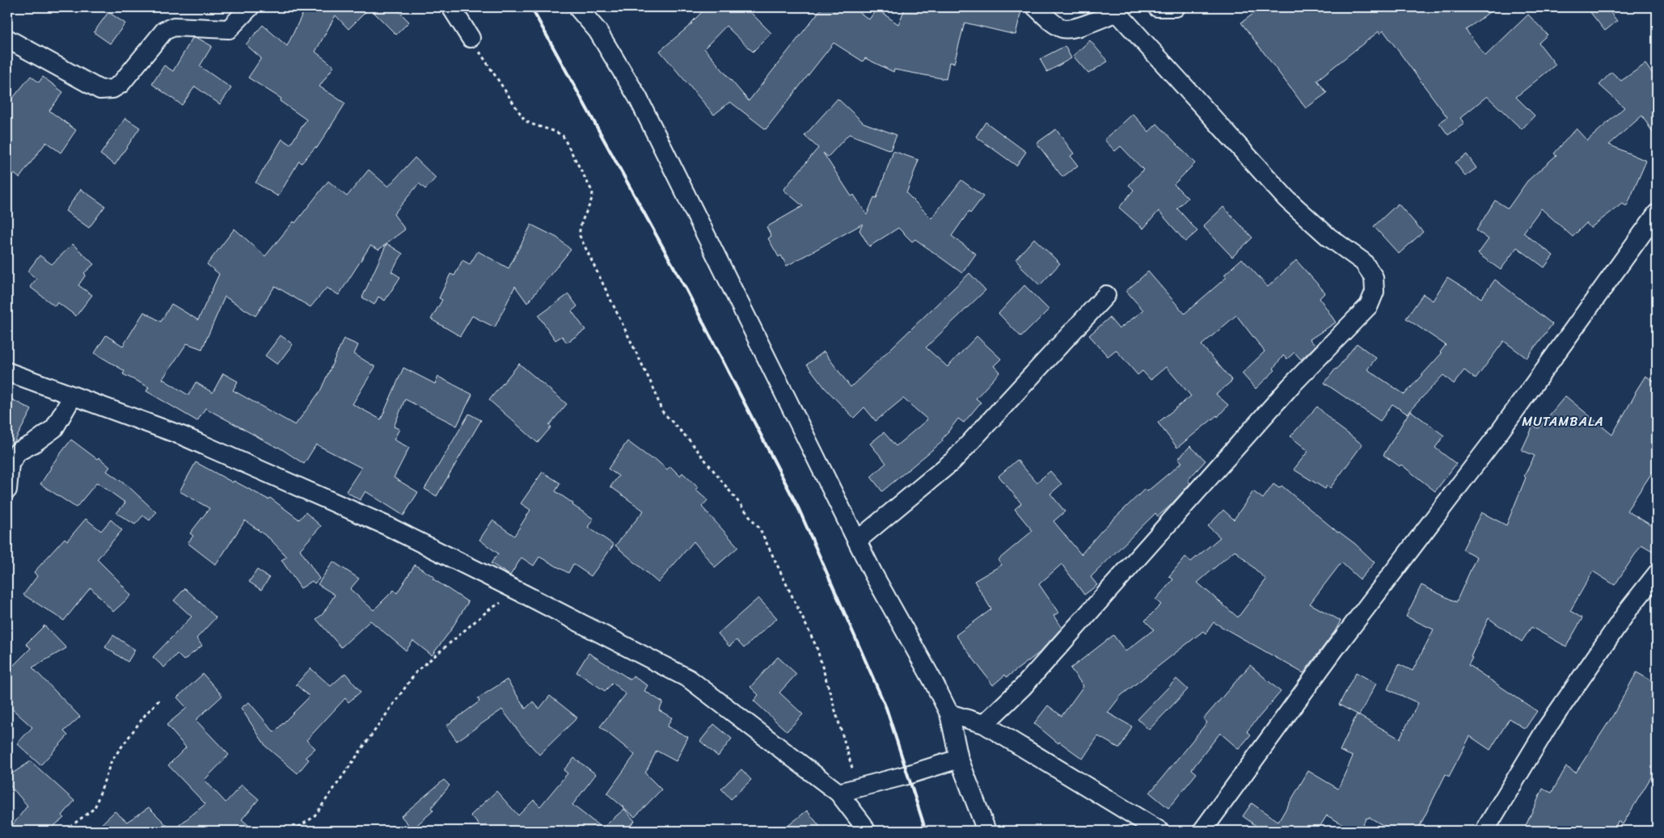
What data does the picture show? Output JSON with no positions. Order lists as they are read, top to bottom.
{
  "districts": ["MUTAMBALA"]
}
